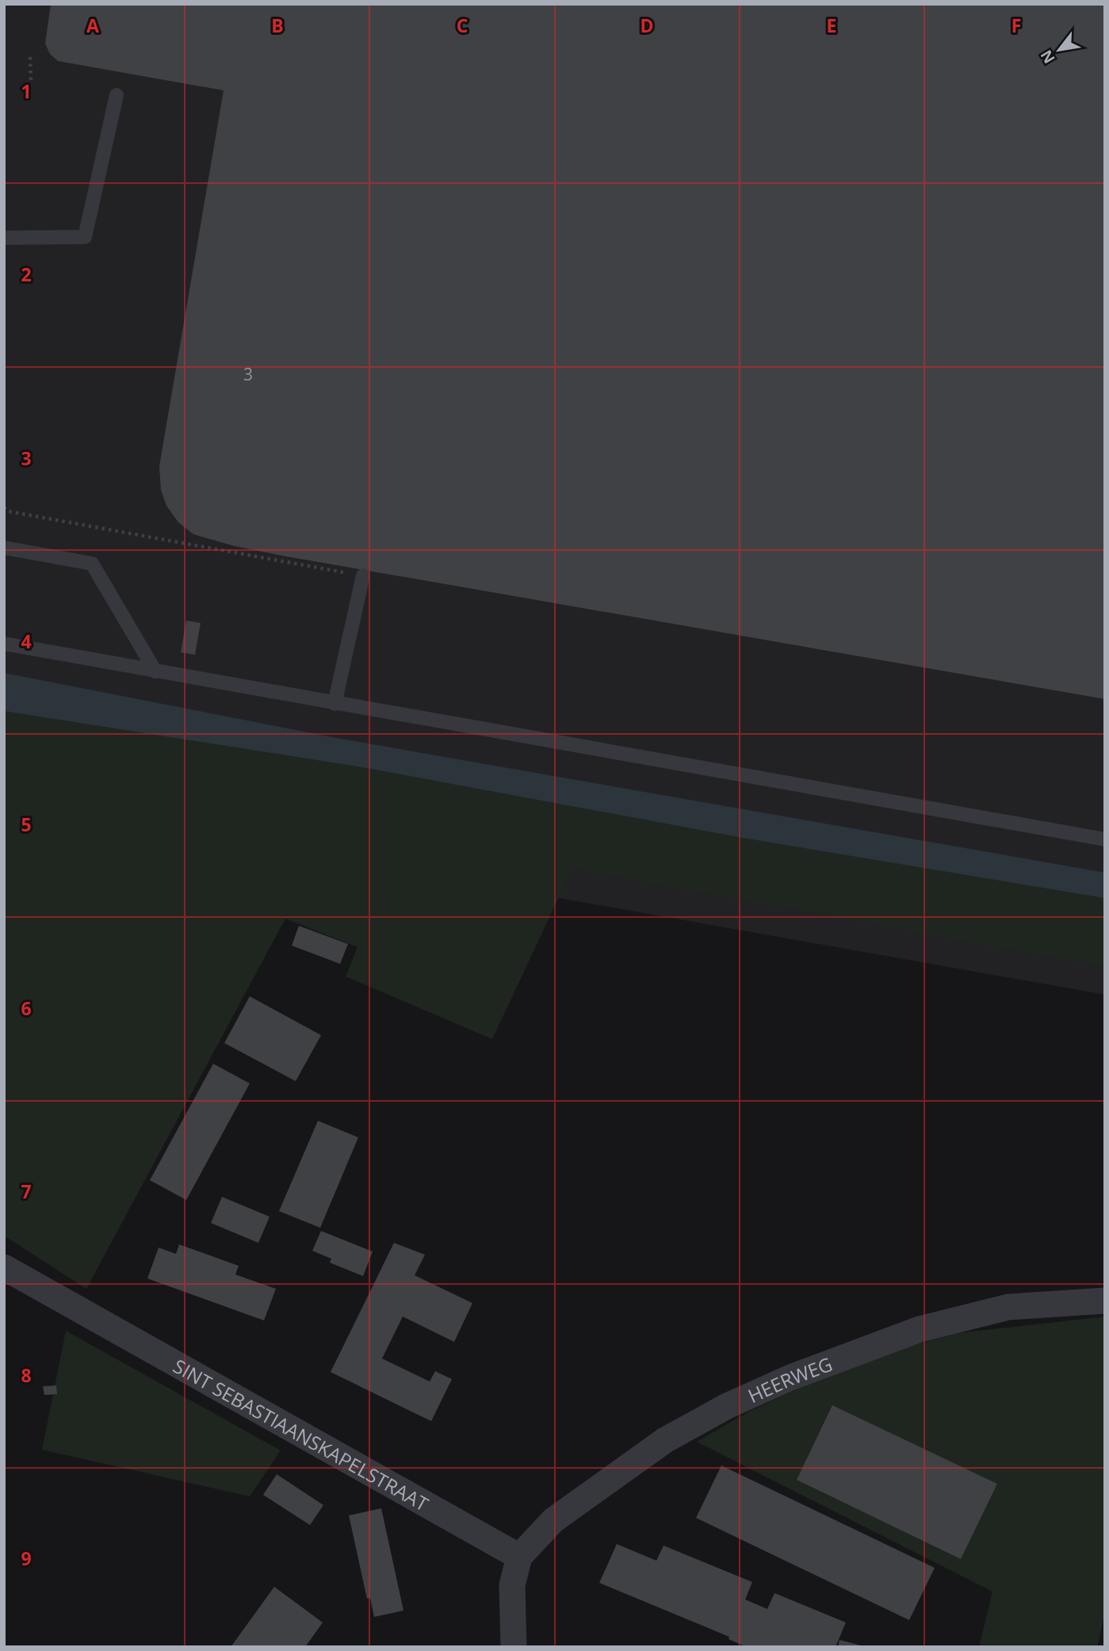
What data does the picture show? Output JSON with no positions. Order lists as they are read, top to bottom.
{
  "streets": {
    "street": ["HEERWEG", "SINT SEBASTIAANSKAPELSTRAAT"]
  },
  "crossings": [
    ["HEERWEG", "SINT SEBASTIAANSKAPELSTRAAT"]
  ],
  "house_numbers": ["3"],
  "north": "bottom left",
  "grid": {
    "columns": [
      "A",
      "B",
      "C",
      "D",
      "E",
      "F"
    ],
    "rows": [
      "1",
      "2",
      "3",
      "4",
      "5",
      "6",
      "7",
      "8",
      "9"
    ]
  }
}
